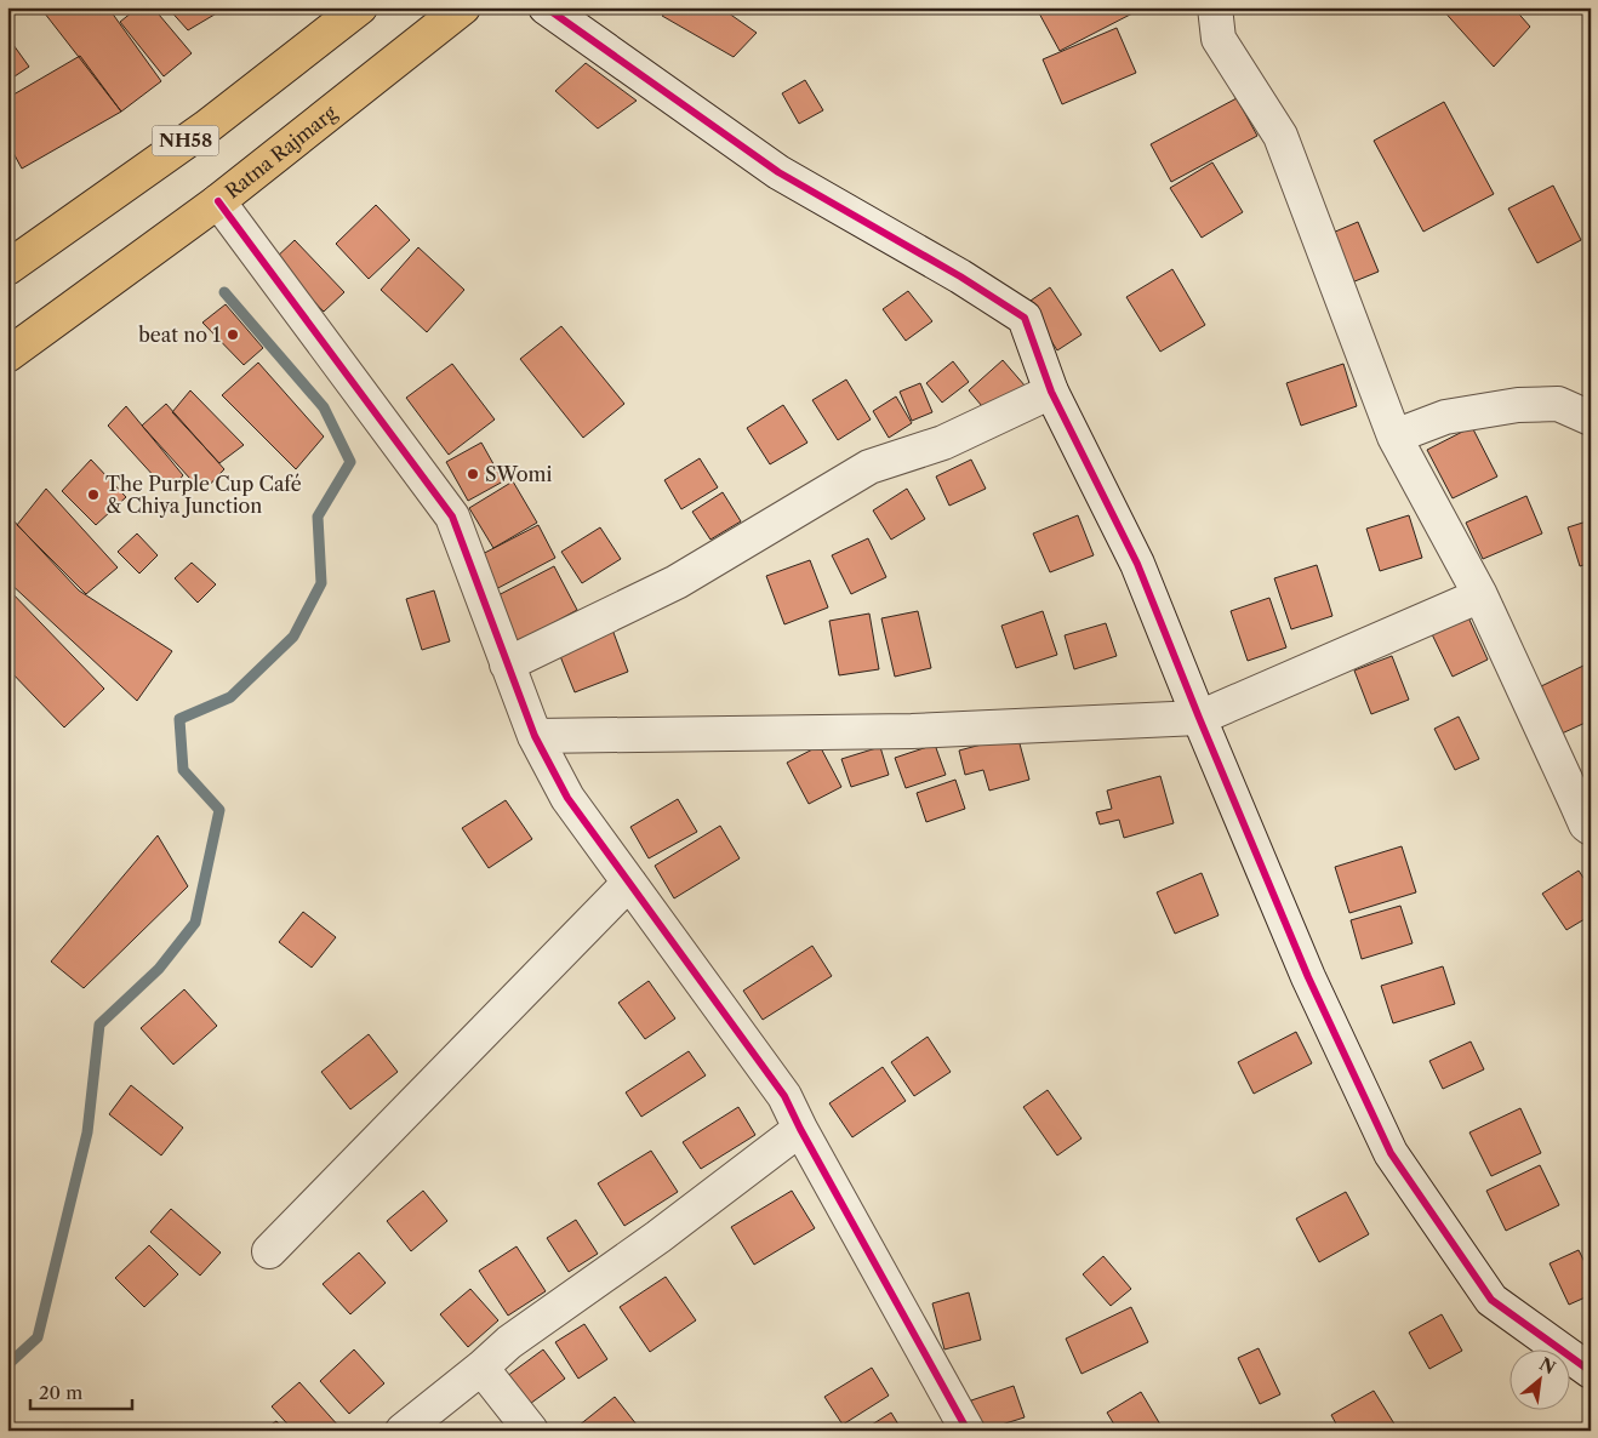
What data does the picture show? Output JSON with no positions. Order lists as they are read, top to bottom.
{
  "streets": {
    "highway": ["NH58", "Ratna Rajmarg"]
  },
  "places": ["beat no 1", "SWomi", "The Purple Cup Café & Chiya Junction"],
  "scale_bar": "20 m",
  "north": "top right"
}
